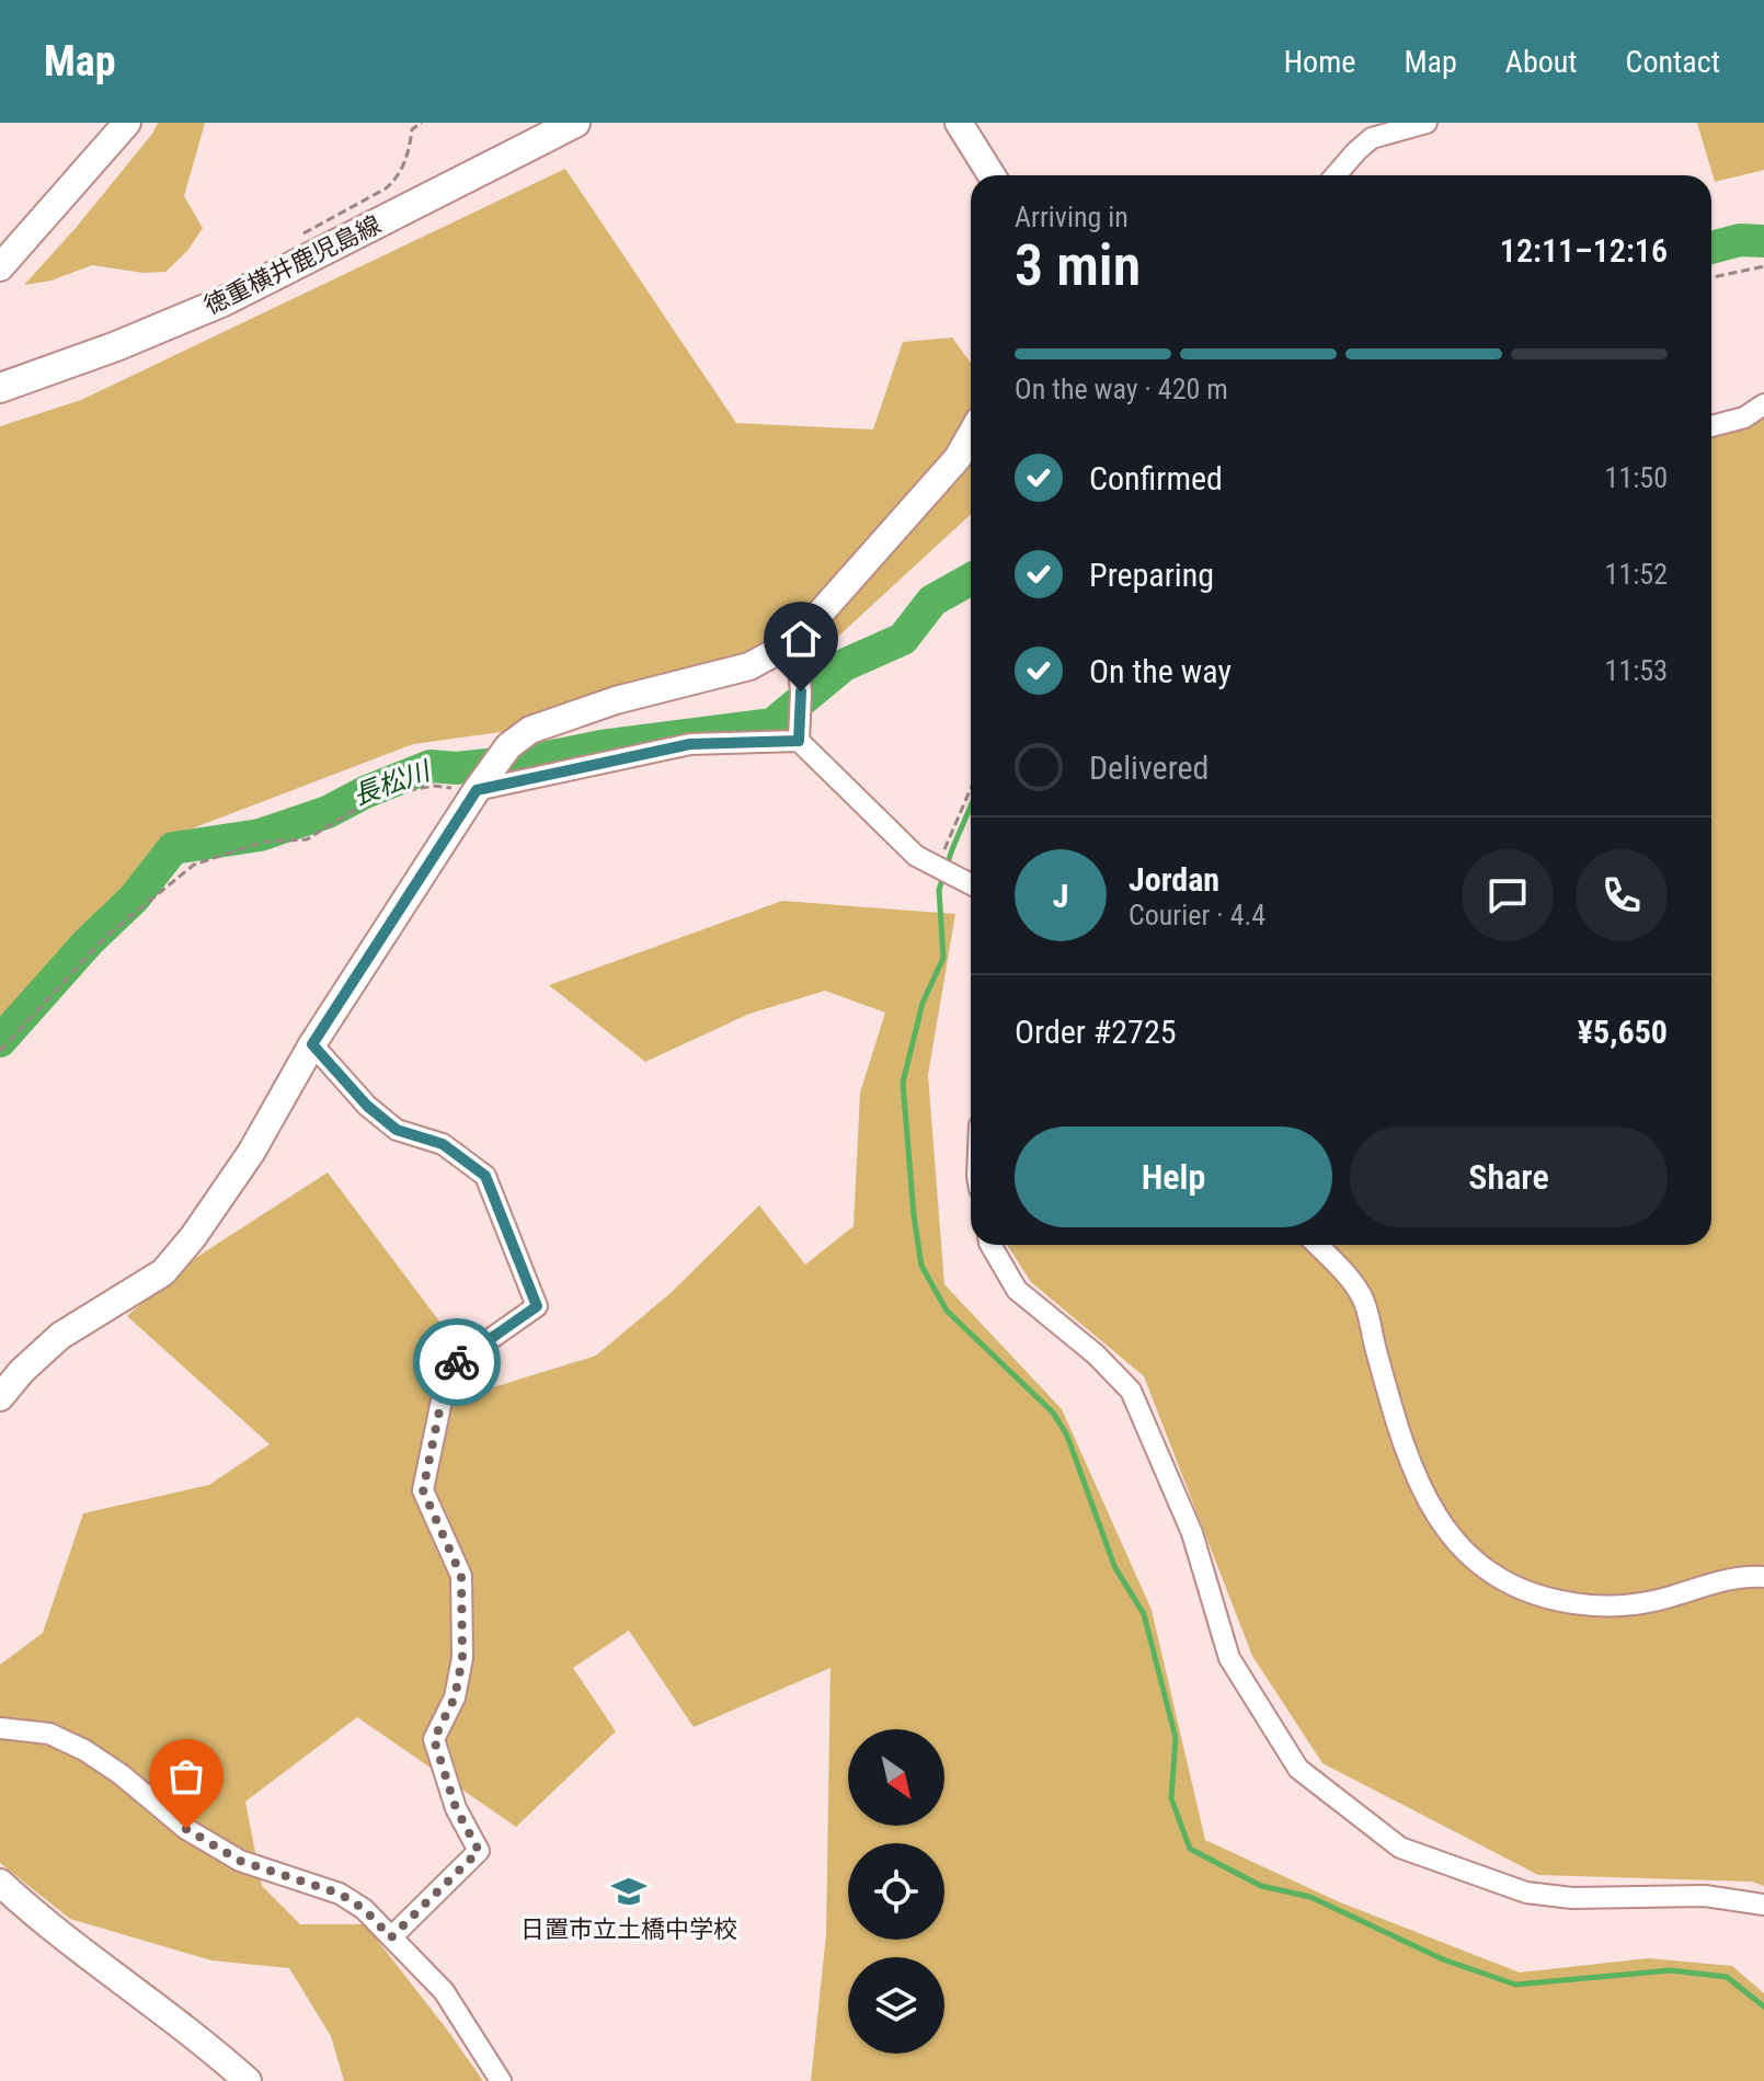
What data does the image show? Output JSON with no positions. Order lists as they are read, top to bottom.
{
  "streets": {
    "main road": ["徳重横井鹿児島線"]
  },
  "water": ["長松川"],
  "places": {
    "school or university": ["日置市立土橋中学校"]
  },
  "north": "bottom right",
  "page": {
    "header": "Map",
    "nav": [
      "Home",
      "Map",
      "About",
      "Contact"
    ],
    "heading": ["3 min", "Arriving in", "12:11–12:16"],
    "panel": [
      "Jordan",
      "Courier · 4.4",
      "Order #2725",
      "¥5,650"
    ],
    "bar": "On the way · 420 m",
    "list": [
      ["Confirmed", "11:50"],
      ["Preparing", "11:52"],
      ["On the way", "11:53"],
      "Delivered"
    ],
    "round": "J",
    "buttons": ["Help", "Share"]
  }
}
